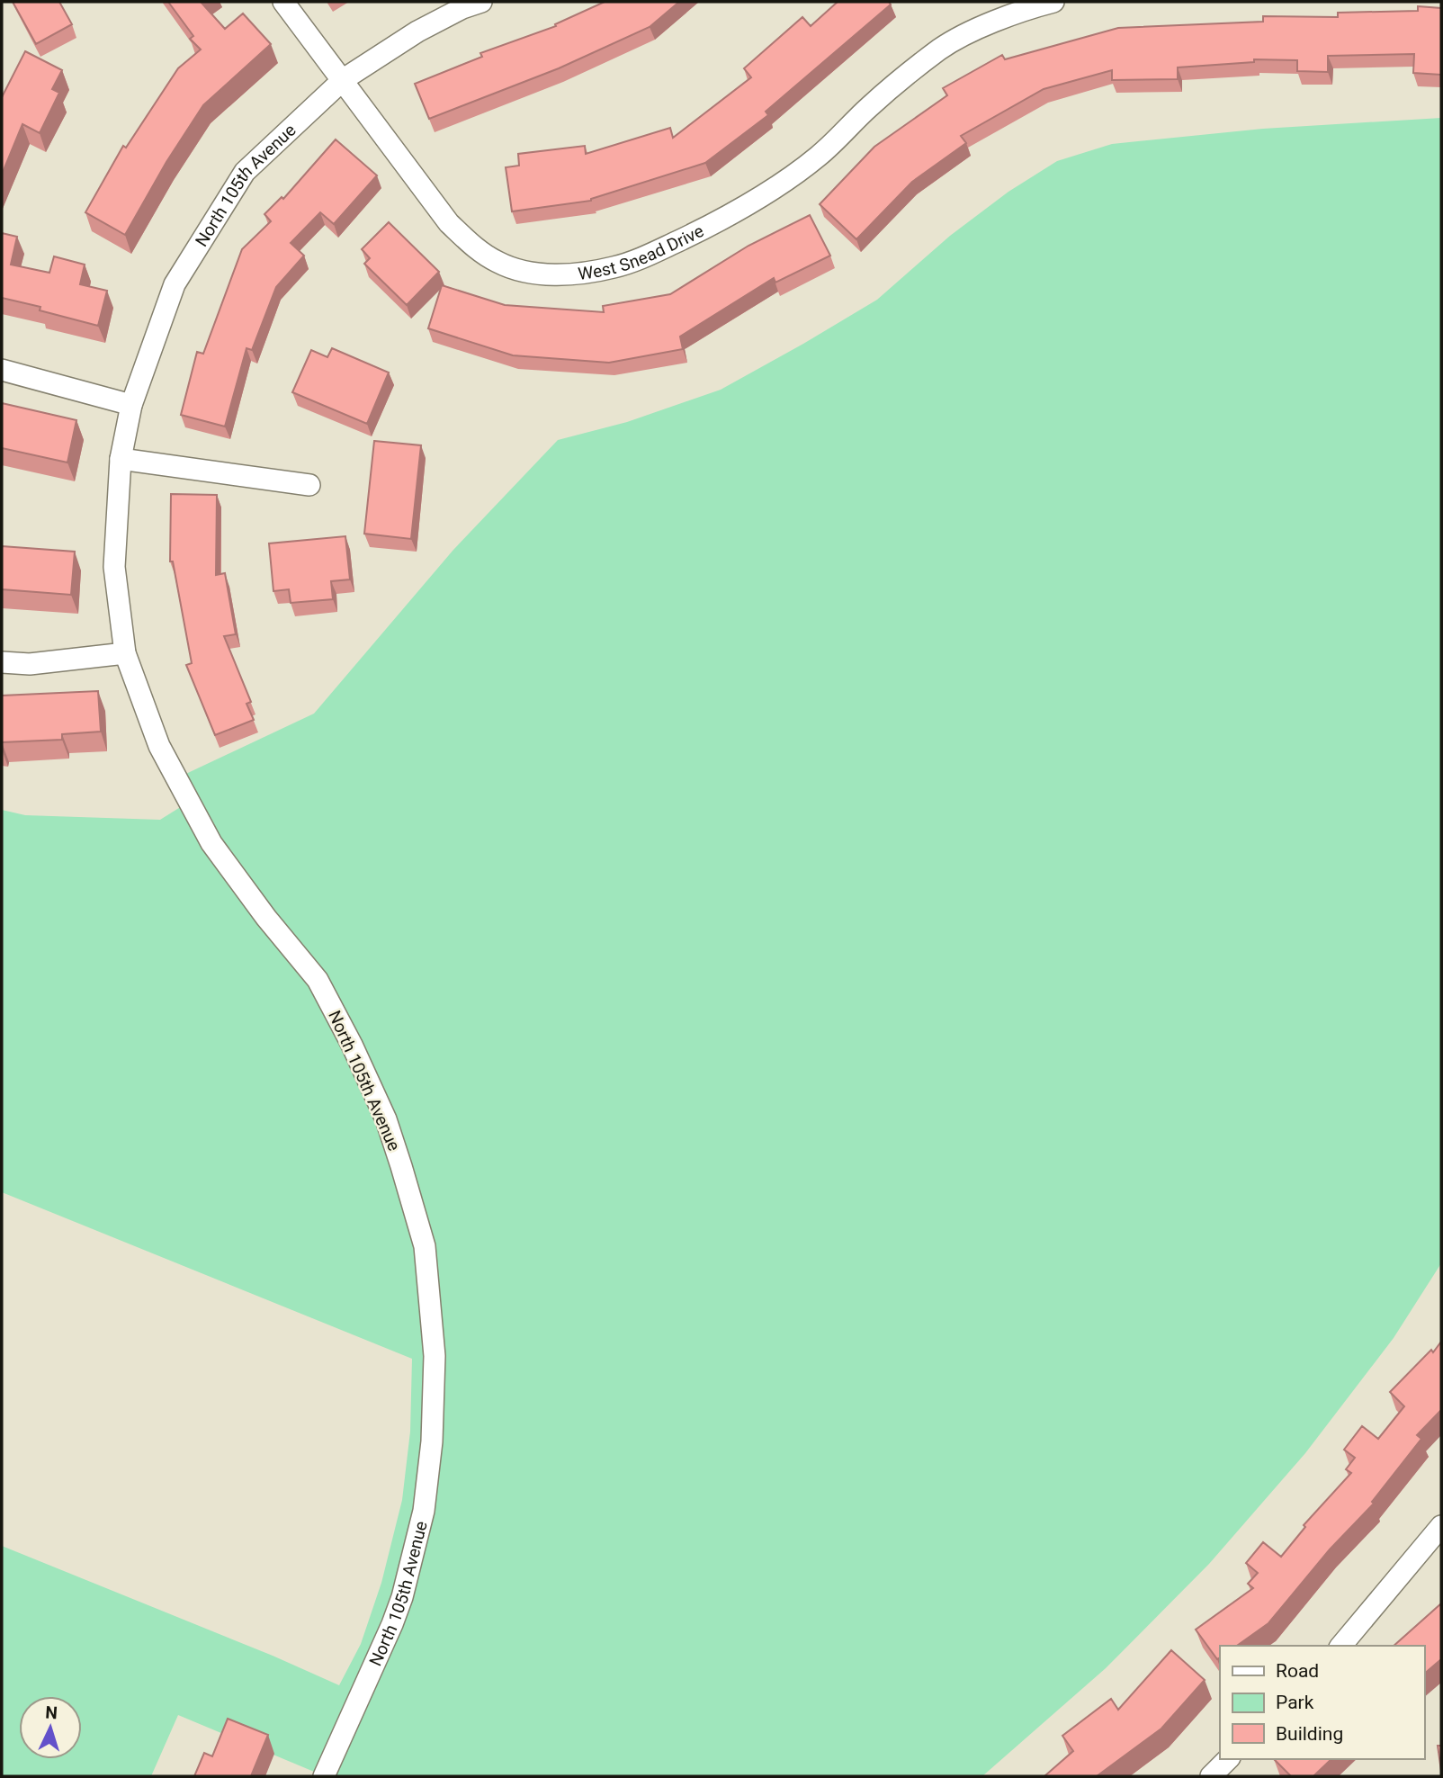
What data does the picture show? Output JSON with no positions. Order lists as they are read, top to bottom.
{
  "streets": {
    "street": ["North 105th Avenue", "West Snead Drive"]
  },
  "crossings": [
    ["North 105th Avenue", "West Snead Drive"]
  ],
  "legend": ["Road", "Park", "Building"],
  "north": "top"
}
